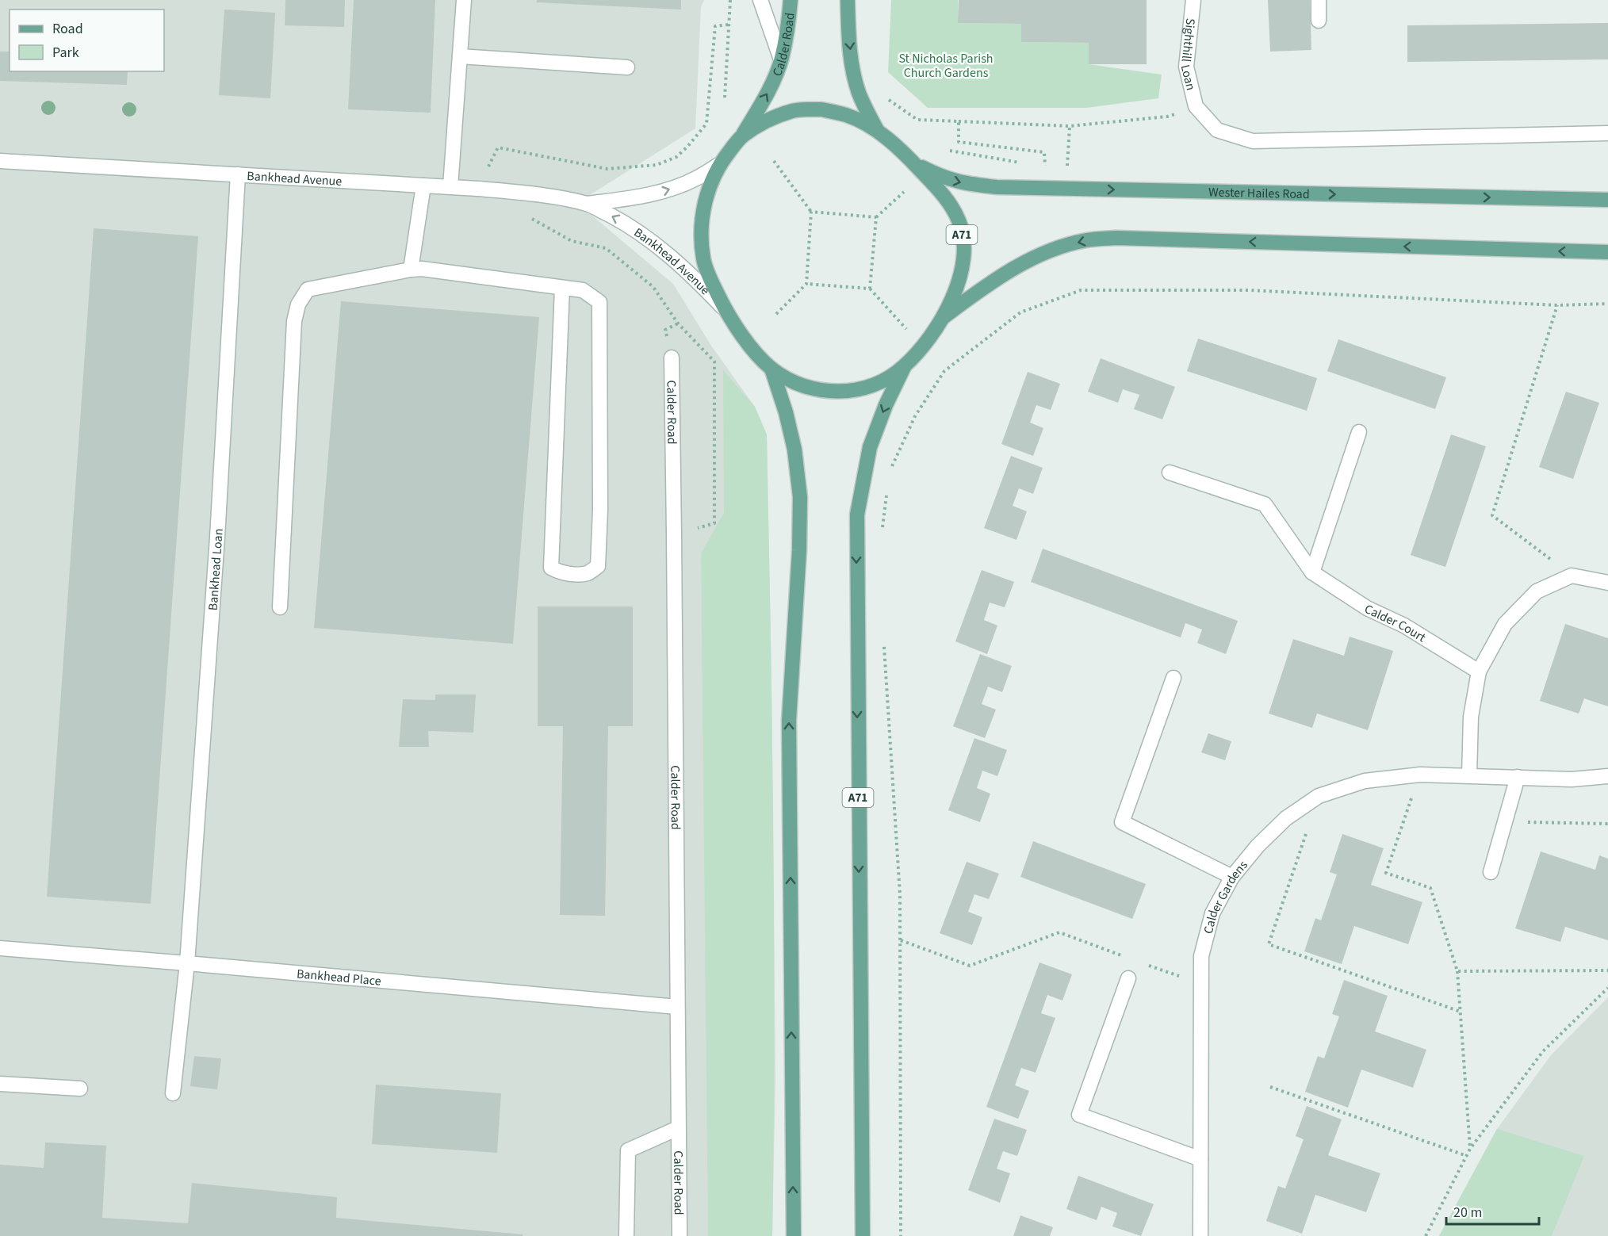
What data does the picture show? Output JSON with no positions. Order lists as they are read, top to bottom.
{
  "streets": {
    "main road": ["Calder Road", "Wester Hailes Road", "A71"],
    "street": [
      "Sighthill Loan",
      "Bankhead Avenue",
      "Bankhead Loan",
      "Calder Court",
      "Calder Gardens",
      "Bankhead Place"
    ]
  },
  "crossings": [
    ["Calder Road", "A71"],
    ["Calder Road", "Bankhead Place"],
    ["Bankhead Avenue", "A71"],
    ["Bankhead Avenue", "Bankhead Loan"],
    ["Wester Hailes Road", "A71"],
    ["Bankhead Loan", "Bankhead Place"]
  ],
  "parks": ["St Nicholas Parish Church Gardens"],
  "legend": ["Road", "Park"],
  "scale_bar": "20 m"
}
